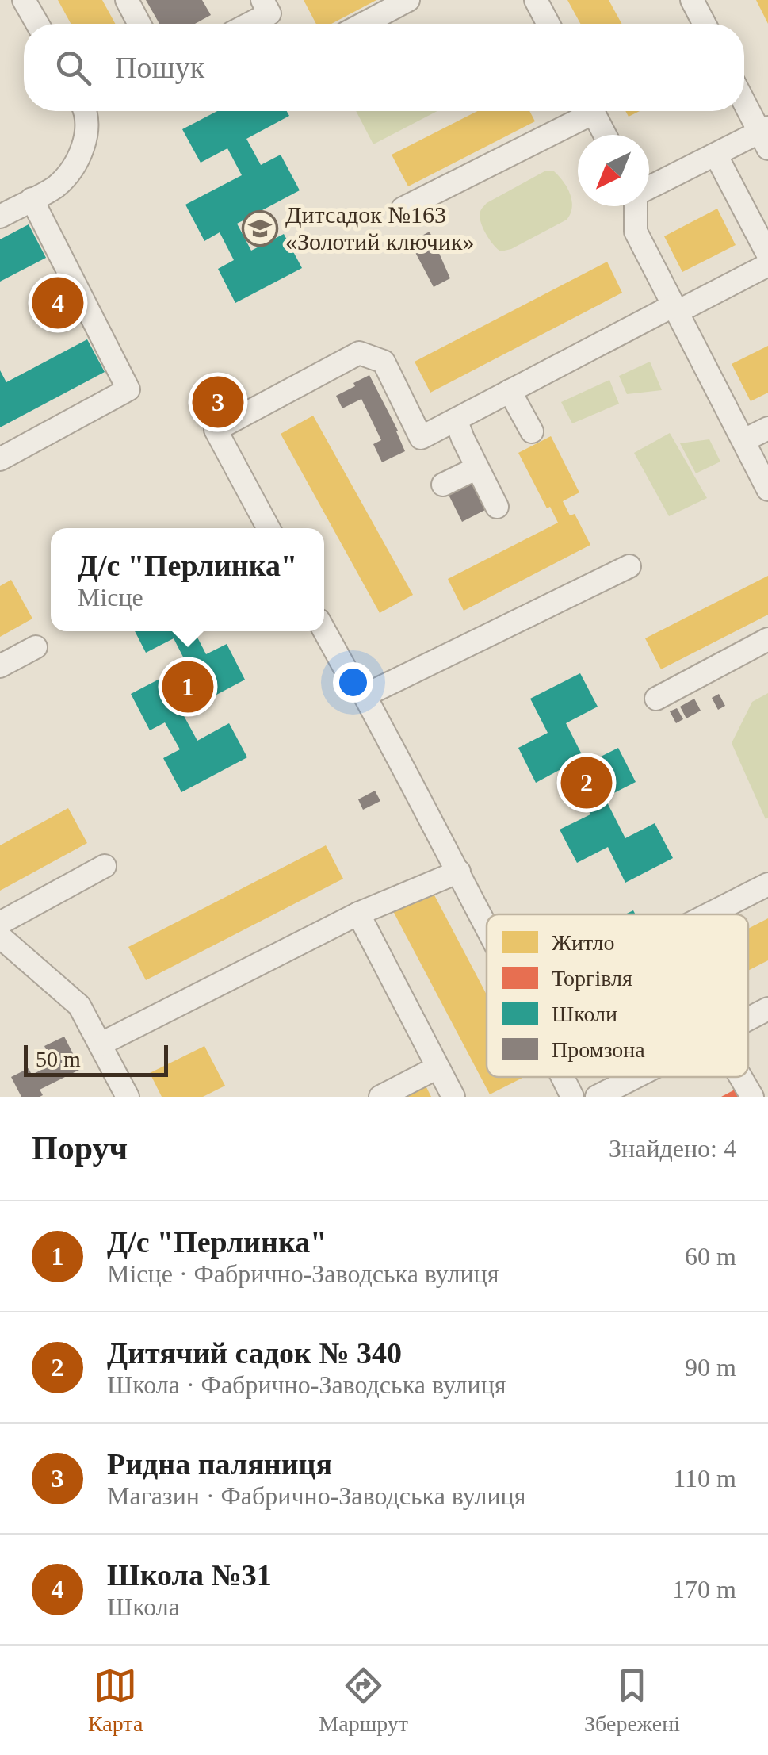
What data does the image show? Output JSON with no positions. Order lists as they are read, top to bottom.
{
  "places": {
    "school or university": ["Дитсадок №163 «Золотий ключик»"]
  },
  "legend": [
    "Житло",
    "Торгівля",
    "Школи",
    "Промзона"
  ],
  "scale_bar": "50 m",
  "north": "bottom left",
  "page": {
    "search": "Пошук",
    "pins": [
      "4",
      "3",
      "1",
      "2"
    ],
    "popup": ["Д/с \"Перлинка\"", "Місце"],
    "scale": "50 m",
    "heading": ["Поруч", "Знайдено: 4"],
    "list": [
      {
        "mark": "1",
        "name": "Д/с \"Перлинка\"",
        "note": "Місце · Фабрично-Заводська вулиця",
        "value": "60 m"
      },
      {
        "mark": "2",
        "name": "Дитячий садок № 340",
        "note": "Школа · Фабрично-Заводська вулиця",
        "value": "90 m"
      },
      {
        "mark": "3",
        "name": "Ридна паляниця",
        "note": "Магазин · Фабрично-Заводська вулиця",
        "value": "110 m"
      },
      {
        "mark": "4",
        "name": "Школа №31",
        "note": "Школа",
        "value": "170 m"
      }
    ],
    "nav": ["Карта", "Маршрут", "Збережені"]
  }
}
